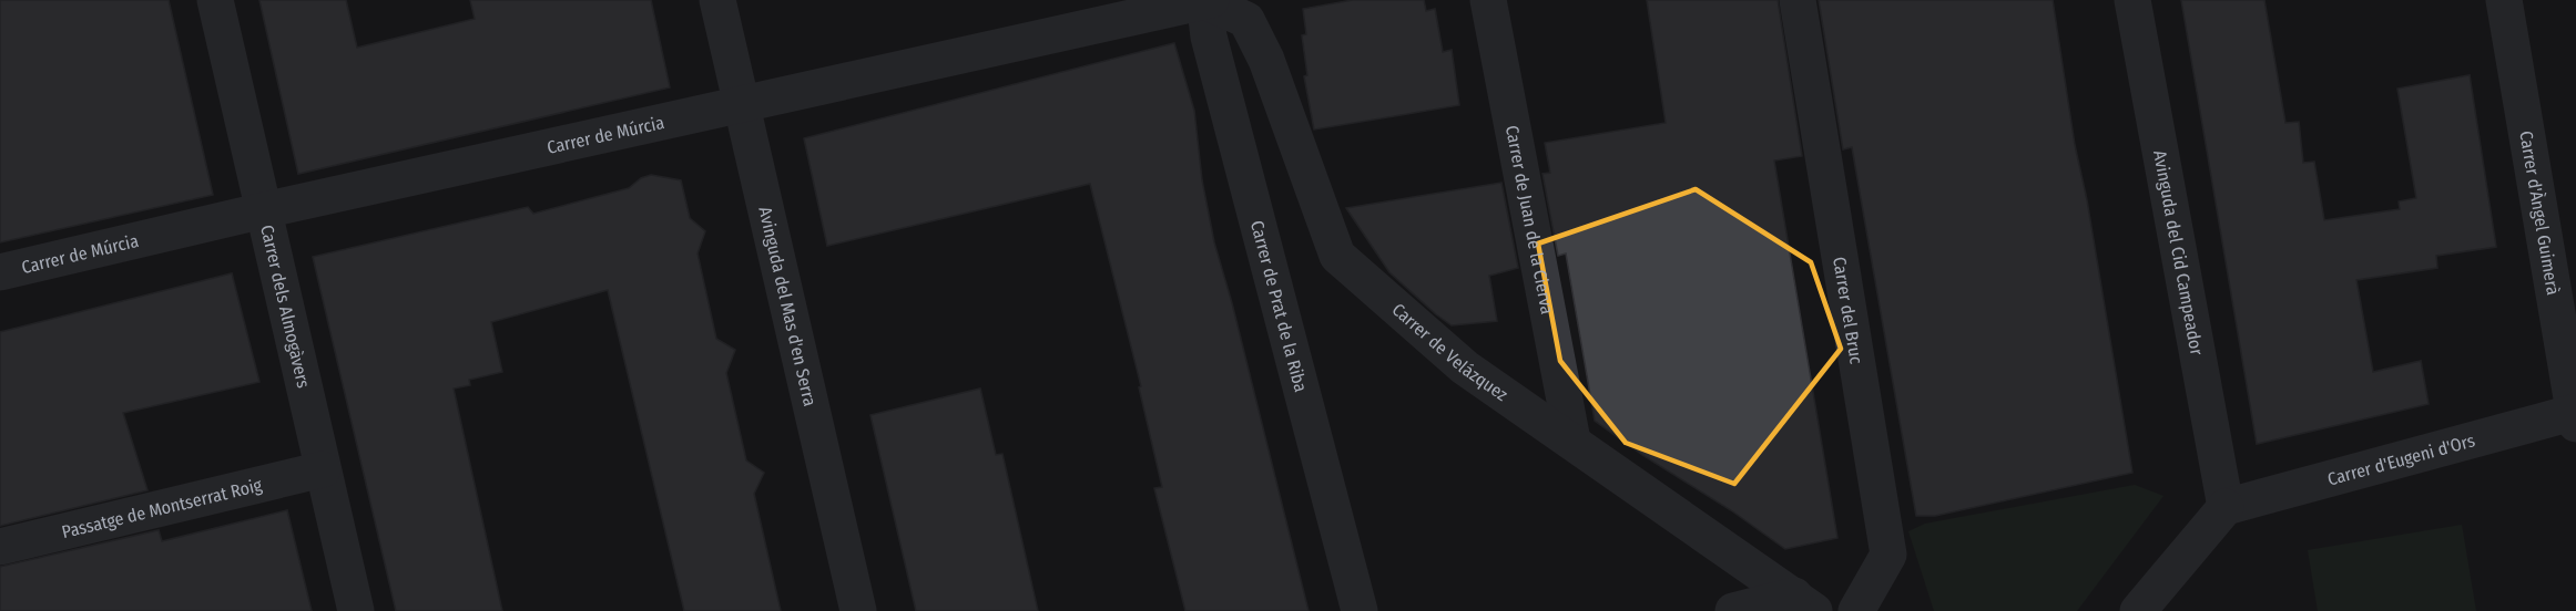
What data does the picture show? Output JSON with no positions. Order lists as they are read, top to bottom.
{
  "streets": {
    "street": [
      "Carrer de Múrcia",
      "Carrer d'Àngel Guimerà",
      "Carrer de Juan de la Cierva",
      "Avinguda del Cid Campeador",
      "Carrer dels Almogàvers",
      "Avinguda del Mas d'en Serra",
      "Carrer de Prat de la Riba",
      "Carrer del Bruc",
      "Carrer de Velázquez",
      "Carrer d'Eugeni d'Ors",
      "Passatge de Montserrat Roig"
    ]
  },
  "crossings": [
    ["Carrer de Múrcia", "Carrer dels Almogàvers"],
    ["Carrer de Múrcia", "Avinguda del Mas d'en Serra"],
    ["Carrer de Múrcia", "Carrer de Prat de la Riba"],
    ["Carrer de Múrcia", "Carrer de Velázquez"],
    ["Carrer d'Àngel Guimerà", "Carrer d'Eugeni d'Ors"],
    ["Carrer de Juan de la Cierva", "Carrer de Velázquez"],
    ["Avinguda del Cid Campeador", "Carrer d'Eugeni d'Ors"],
    ["Carrer dels Almogàvers", "Passatge de Montserrat Roig"],
    ["Carrer de Prat de la Riba", "Carrer de Velázquez"]
  ]
}
